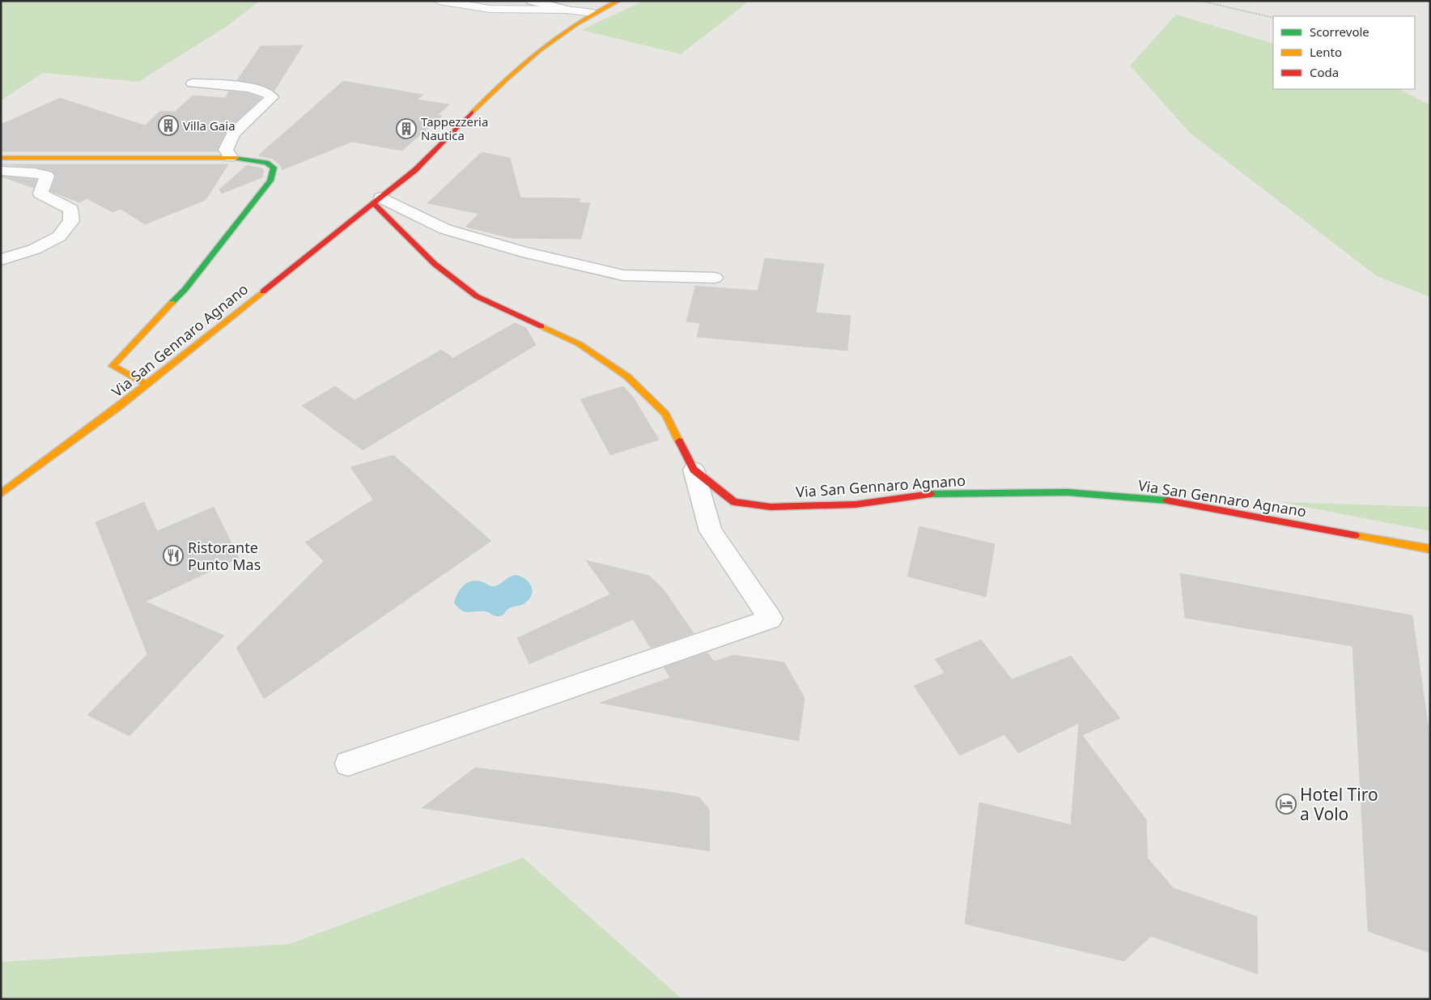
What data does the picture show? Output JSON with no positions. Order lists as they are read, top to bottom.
{
  "streets": {
    "street": ["Via San Gennaro Agnano"]
  },
  "places": {
    "building": ["Villa Gaia", "Tappezzeria Nautica"],
    "restaurant": ["Ristorante Punto Mas"],
    "hotel": ["Hotel Tiro a Volo"]
  },
  "legend": ["Scorrevole", "Lento", "Coda"]
}
